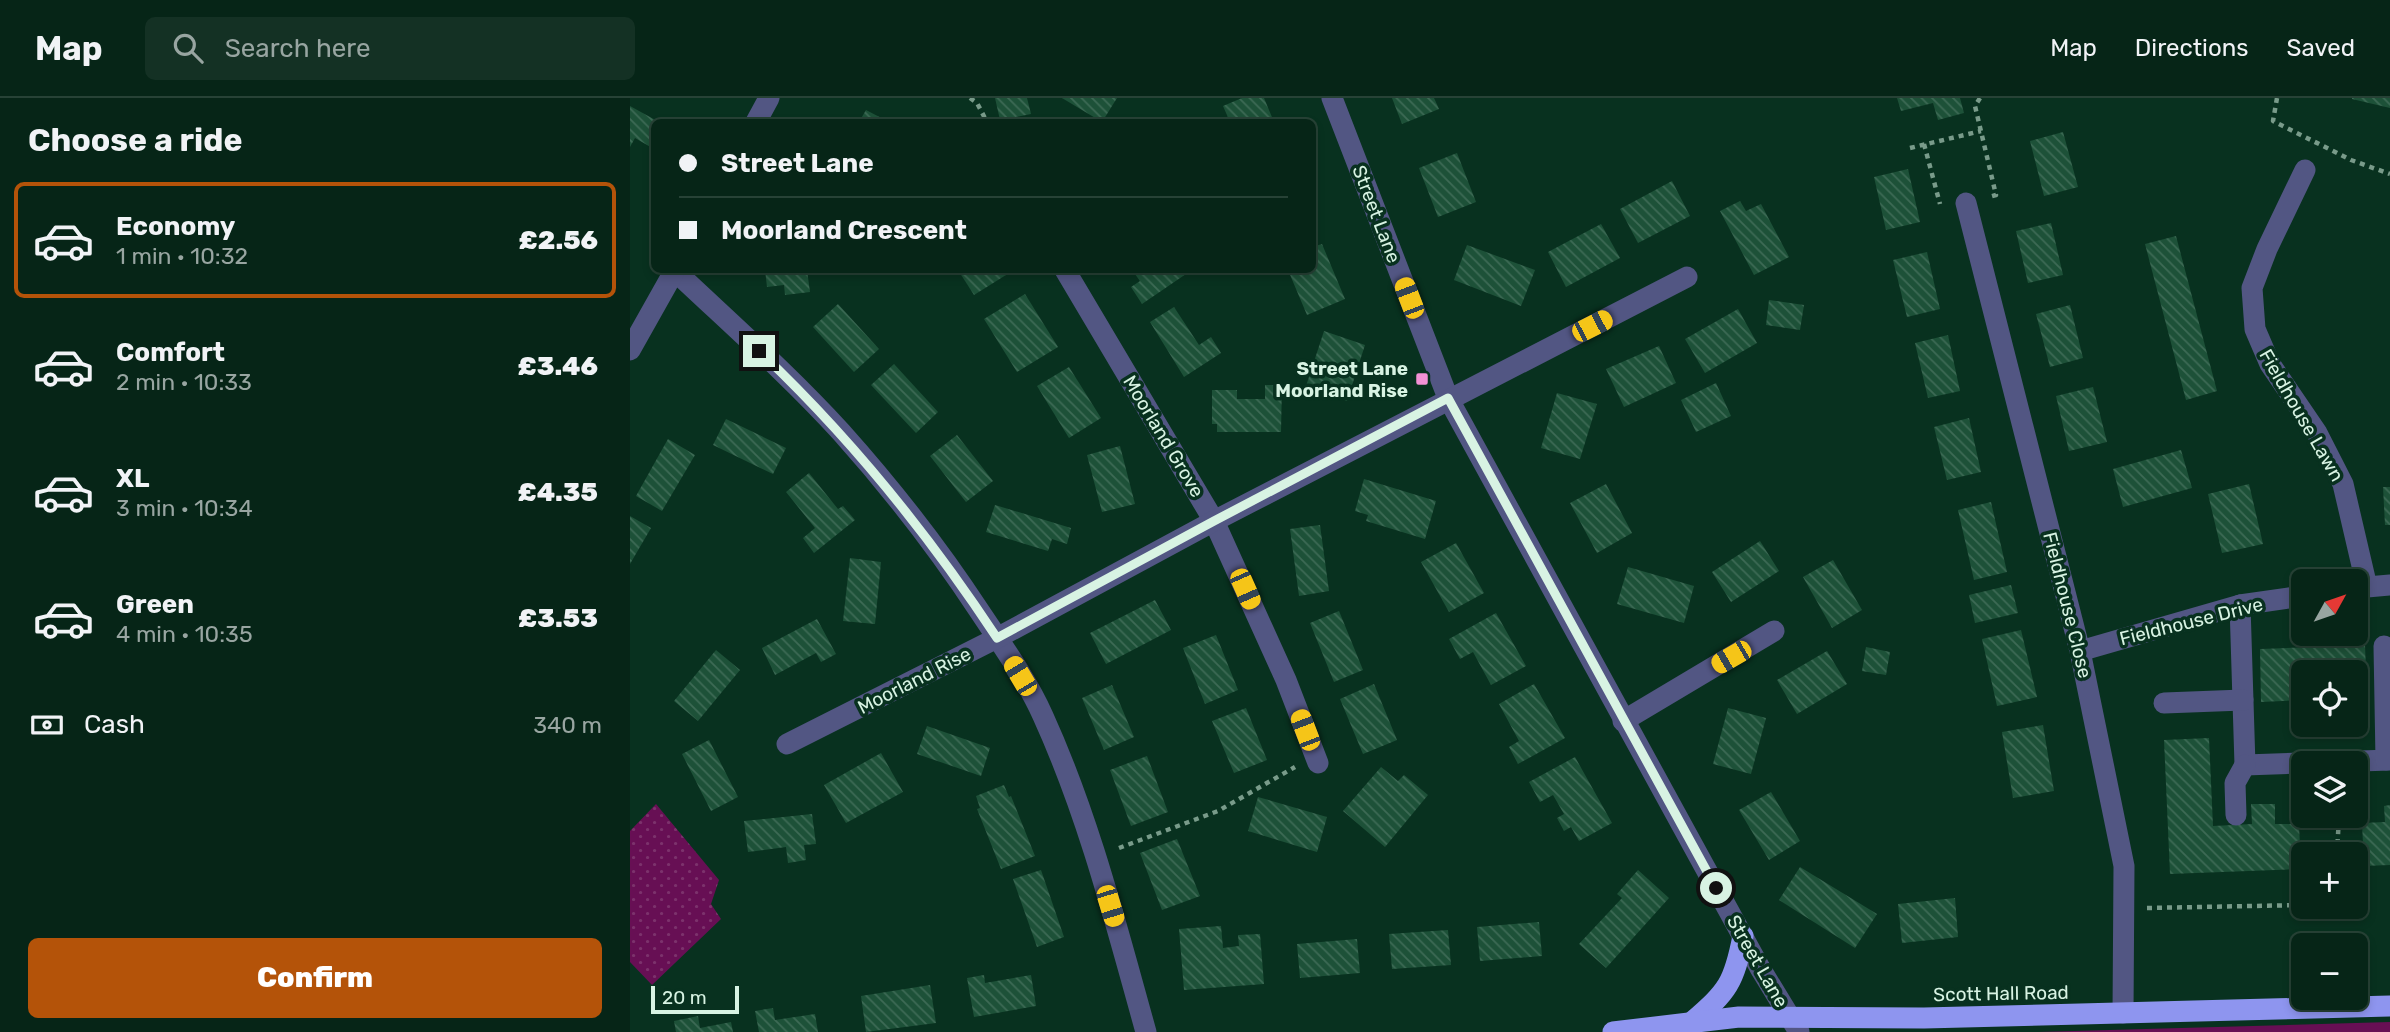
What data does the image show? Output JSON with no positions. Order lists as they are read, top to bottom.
{
  "streets": {
    "highway": ["Scott Hall Road"],
    "street": [
      "Street Lane",
      "Fieldhouse Lawn",
      "Moorland Grove",
      "Fieldhouse Close",
      "Fieldhouse Drive",
      "Moorland Rise"
    ]
  },
  "crossings": [
    ["Street Lane", "Moorland Rise"],
    ["Street Lane", "Scott Hall Road"],
    ["Moorland Grove", "Moorland Rise"],
    ["Fieldhouse Close", "Fieldhouse Drive"],
    ["Fieldhouse Close", "Scott Hall Road"]
  ],
  "places": {
    "transit": ["Street Lane Moorland Rise"]
  },
  "scale_bar": "20 m",
  "north": "top right",
  "page": {
    "header": "Map",
    "search": "Search here",
    "nav": ["Map", "Directions", "Saved"],
    "heading": "Choose a ride",
    "banner": ["Street Lane", "Moorland Crescent"],
    "list": [
      {
        "name": "Economy",
        "note": "1 min · 10:32",
        "value": "£2.56"
      },
      {
        "name": "Comfort",
        "note": "2 min · 10:33",
        "value": "£3.46"
      },
      {
        "name": "XL",
        "note": "3 min · 10:34",
        "value": "£4.35"
      },
      {
        "name": "Green",
        "note": "4 min · 10:35",
        "value": "£3.53"
      }
    ],
    "map_buttons": ["+", "−"],
    "pay": ["Cash", "340 m"],
    "buttons": "Confirm",
    "scale": "20 m"
  }
}
